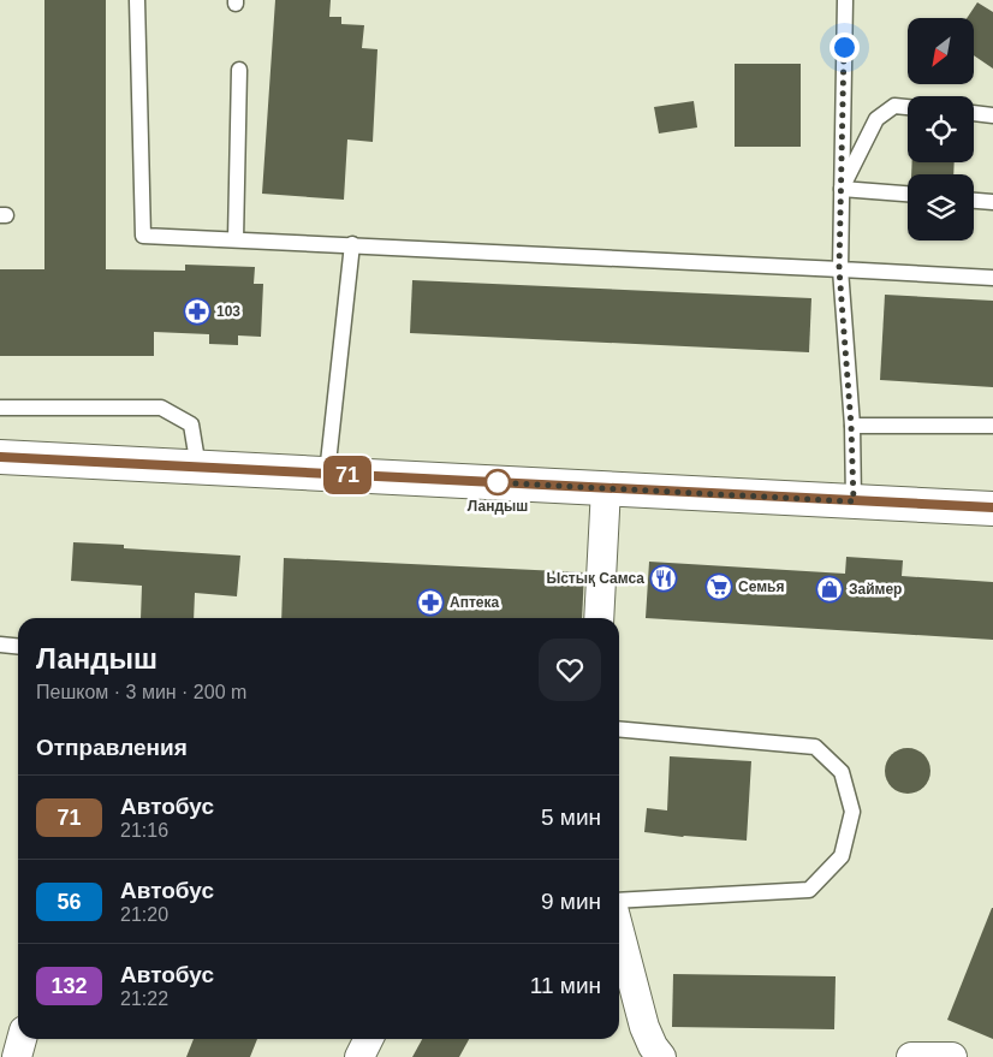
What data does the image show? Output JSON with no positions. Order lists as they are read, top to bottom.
{
  "places": {
    "pharmacy": ["103", "Аптека"],
    "other": ["Ландыш"],
    "restaurant": ["Ыстық Самса"],
    "supermarket": ["Семья"],
    "shop": ["Займер"]
  },
  "lines": ["bus line 71"],
  "north": "bottom left",
  "page": {
    "on_map": "71",
    "heading": [
      ["Ландыш", "Пешком · 3 мин · 200 m"],
      "Отправления"
    ],
    "list": [
      {
        "mark": "71",
        "name": "Автобус",
        "note": "21:16",
        "value": "5 мин"
      },
      {
        "mark": "56",
        "name": "Автобус",
        "note": "21:20",
        "value": "9 мин"
      },
      {
        "mark": "132",
        "name": "Автобус",
        "note": "21:22",
        "value": "11 мин"
      }
    ]
  }
}
